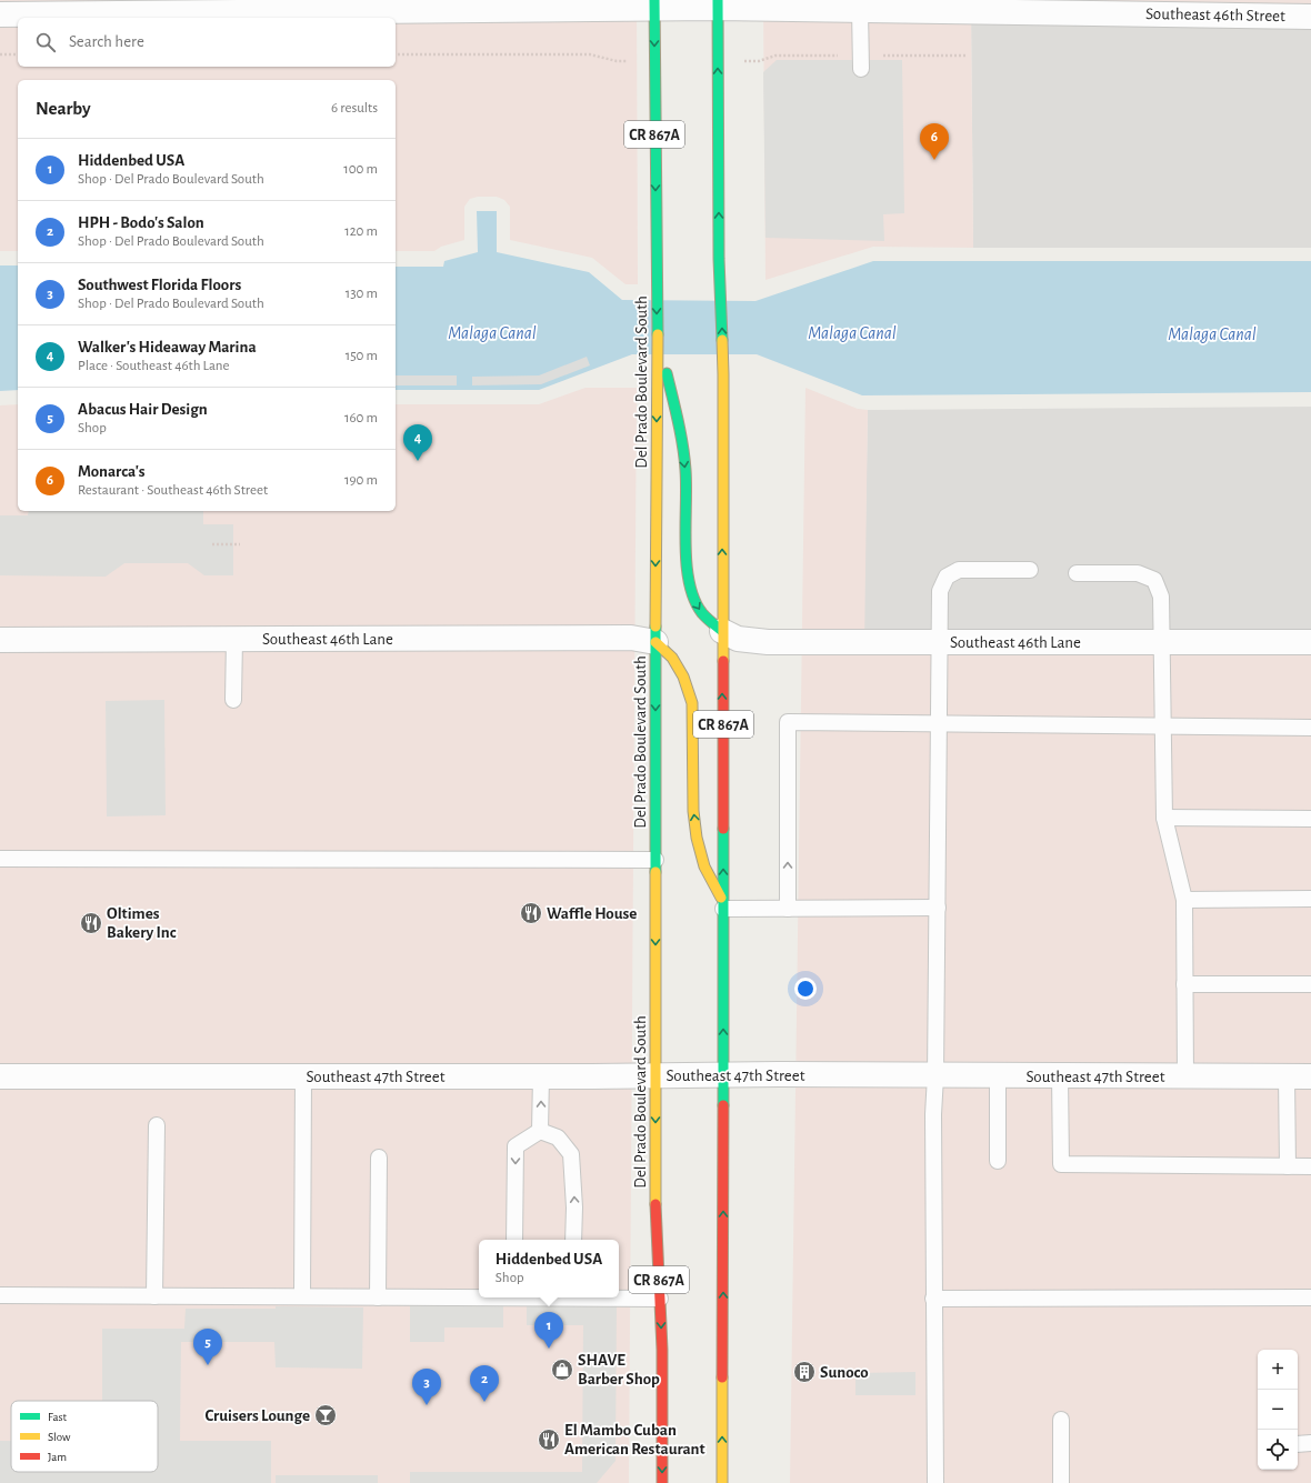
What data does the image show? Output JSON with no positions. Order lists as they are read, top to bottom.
{
  "streets": {
    "main road": ["CR 867A", "Del Prado Boulevard South"],
    "street": ["Southeast 46th Street", "Southeast 46th Lane", "Southeast 47th Street"]
  },
  "crossings": [
    ["Southeast 46th Street", "CR 867A"],
    ["Southeast 46th Street", "Del Prado Boulevard South"],
    ["CR 867A", "Southeast 46th Lane"],
    ["CR 867A", "Southeast 47th Street"],
    ["Del Prado Boulevard South", "Southeast 46th Lane"],
    ["Del Prado Boulevard South", "Southeast 47th Street"]
  ],
  "water": ["Malaga Canal"],
  "places": {
    "restaurant": ["Waffle House", "Oltimes Bakery Inc", "El Mambo Cuban American Restaurant"],
    "shop": ["SHAVE Barber Shop"],
    "building": ["Sunoco"],
    "bar": ["Cruisers Lounge"]
  },
  "legend": ["Fast", "Slow", "Jam"],
  "page": {
    "search": "Search here",
    "heading": ["Nearby", "6 results"],
    "pins": [
      "6",
      "4",
      "1",
      "5",
      "2",
      "3"
    ],
    "list": [
      {
        "mark": "1",
        "name": "Hiddenbed USA",
        "note": "Shop · Del Prado Boulevard South",
        "value": "100 m"
      },
      {
        "mark": "2",
        "name": "HPH - Bodo's Salon",
        "note": "Shop · Del Prado Boulevard South",
        "value": "120 m"
      },
      {
        "mark": "3",
        "name": "Southwest Florida Floors",
        "note": "Shop · Del Prado Boulevard South",
        "value": "130 m"
      },
      {
        "mark": "4",
        "name": "Walker's Hideaway Marina",
        "note": "Place · Southeast 46th Lane",
        "value": "150 m"
      },
      {
        "mark": "5",
        "name": "Abacus Hair Design",
        "note": "Shop",
        "value": "160 m"
      },
      {
        "mark": "6",
        "name": "Monarca's",
        "note": "Restaurant · Southeast 46th Street",
        "value": "190 m"
      }
    ],
    "popup": ["Hiddenbed USA", "Shop"],
    "map_buttons": ["+", "−"]
  }
}
